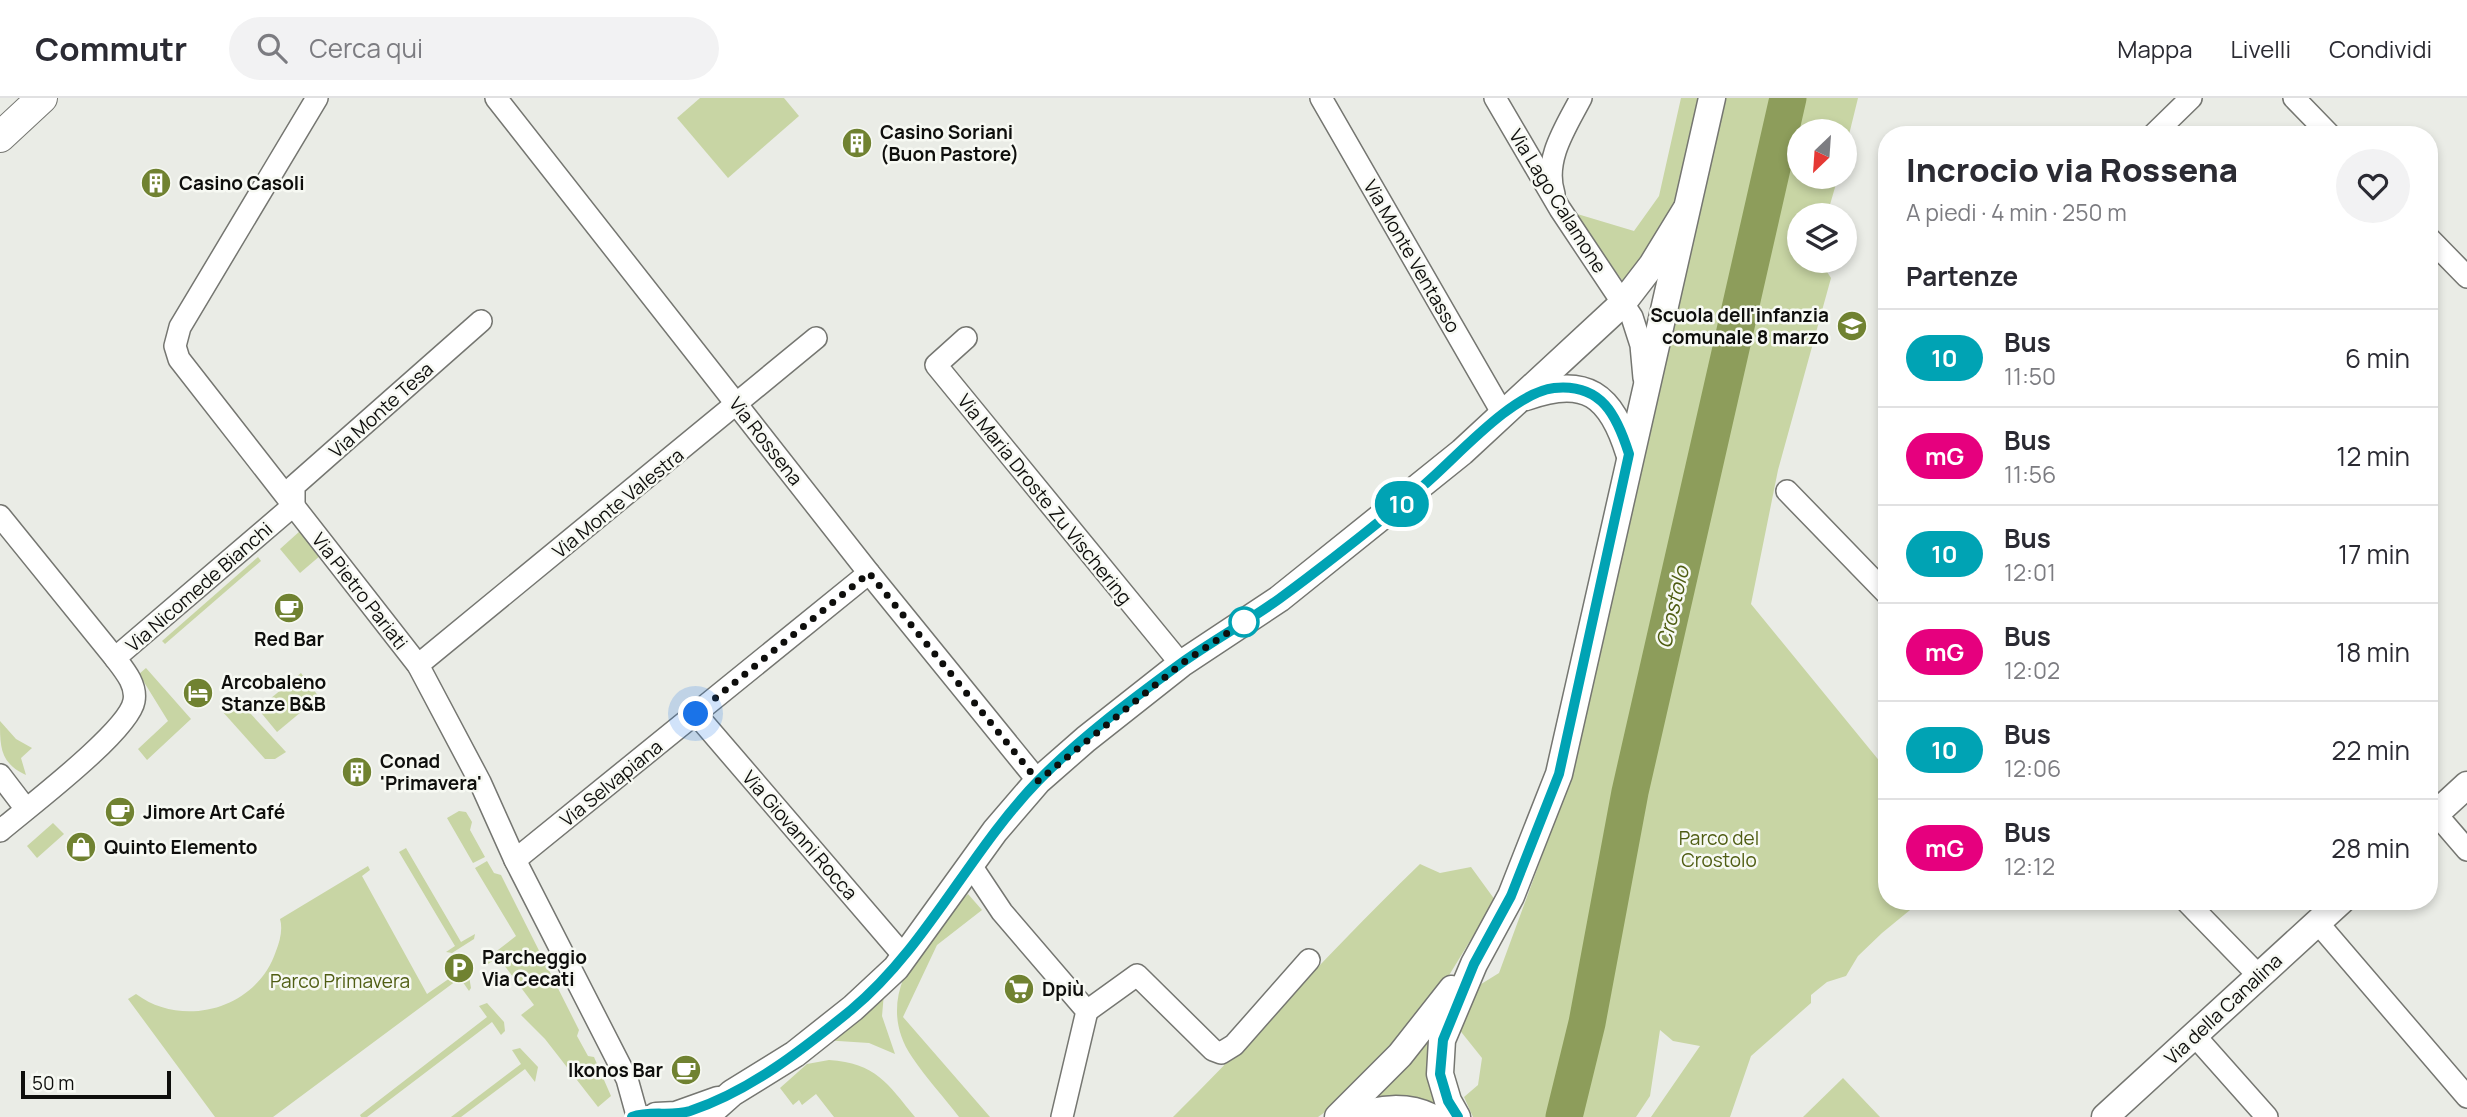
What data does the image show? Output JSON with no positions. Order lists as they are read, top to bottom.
{
  "streets": {
    "street": [
      "Via Lago Calamone",
      "Via Monte Ventasso",
      "Via Monte Tesa",
      "Via Rossena",
      "Via Maria Droste Zu Vischering",
      "Via Monte Valestra",
      "Via Nicomede Bianchi",
      "Via Pietro Pariati",
      "Via Selvapiana",
      "Via Giovanni Rocca",
      "Via della Canalina"
    ]
  },
  "crossings": [
    ["Via Monte Tesa", "Via Nicomede Bianchi"],
    ["Via Monte Tesa", "Via Pietro Pariati"],
    ["Via Rossena", "Via Monte Valestra"],
    ["Via Rossena", "Via Selvapiana"],
    ["Via Monte Valestra", "Via Pietro Pariati"],
    ["Via Nicomede Bianchi", "Via Pietro Pariati"],
    ["Via Pietro Pariati", "Via Selvapiana"],
    ["Via Selvapiana", "Via Giovanni Rocca"]
  ],
  "water": ["Crostolo"],
  "parks": ["Parco del Crostolo", "Parco Primavera"],
  "places": {
    "building": ["Casino Soriani (Buon Pastore)", "Casino Casoli", "Conad 'Primavera'"],
    "school or university": ["Scuola dell'infanzia comunale 8 marzo"],
    "cafe": ["Red Bar", "Jimore Art Café", "Ikonos Bar"],
    "hotel": ["Arcobaleno Stanze B&B"],
    "shop": ["Quinto Elemento"],
    "parking": ["Parcheggio Via Cecati"],
    "supermarket": ["Dpiù"]
  },
  "lines": ["bus line 10"],
  "scale_bar": "50 m",
  "north": "bottom left",
  "page": {
    "header": "Commutr",
    "search": "Cerca qui",
    "nav": ["Mappa", "Livelli", "Condividi"],
    "on_map": "10",
    "heading": [
      ["Incrocio via Rossena", "A piedi · 4 min · 250 m"],
      "Partenze"
    ],
    "list": [
      {
        "mark": "10",
        "name": "Bus",
        "note": "11:50",
        "value": "6 min"
      },
      {
        "mark": "mG",
        "name": "Bus",
        "note": "11:56",
        "value": "12 min"
      },
      {
        "mark": "10",
        "name": "Bus",
        "note": "12:01",
        "value": "17 min"
      },
      {
        "mark": "mG",
        "name": "Bus",
        "note": "12:02",
        "value": "18 min"
      },
      {
        "mark": "10",
        "name": "Bus",
        "note": "12:06",
        "value": "22 min"
      },
      {
        "mark": "mG",
        "name": "Bus",
        "note": "12:12",
        "value": "28 min"
      }
    ],
    "scale": "50 m"
  }
}
